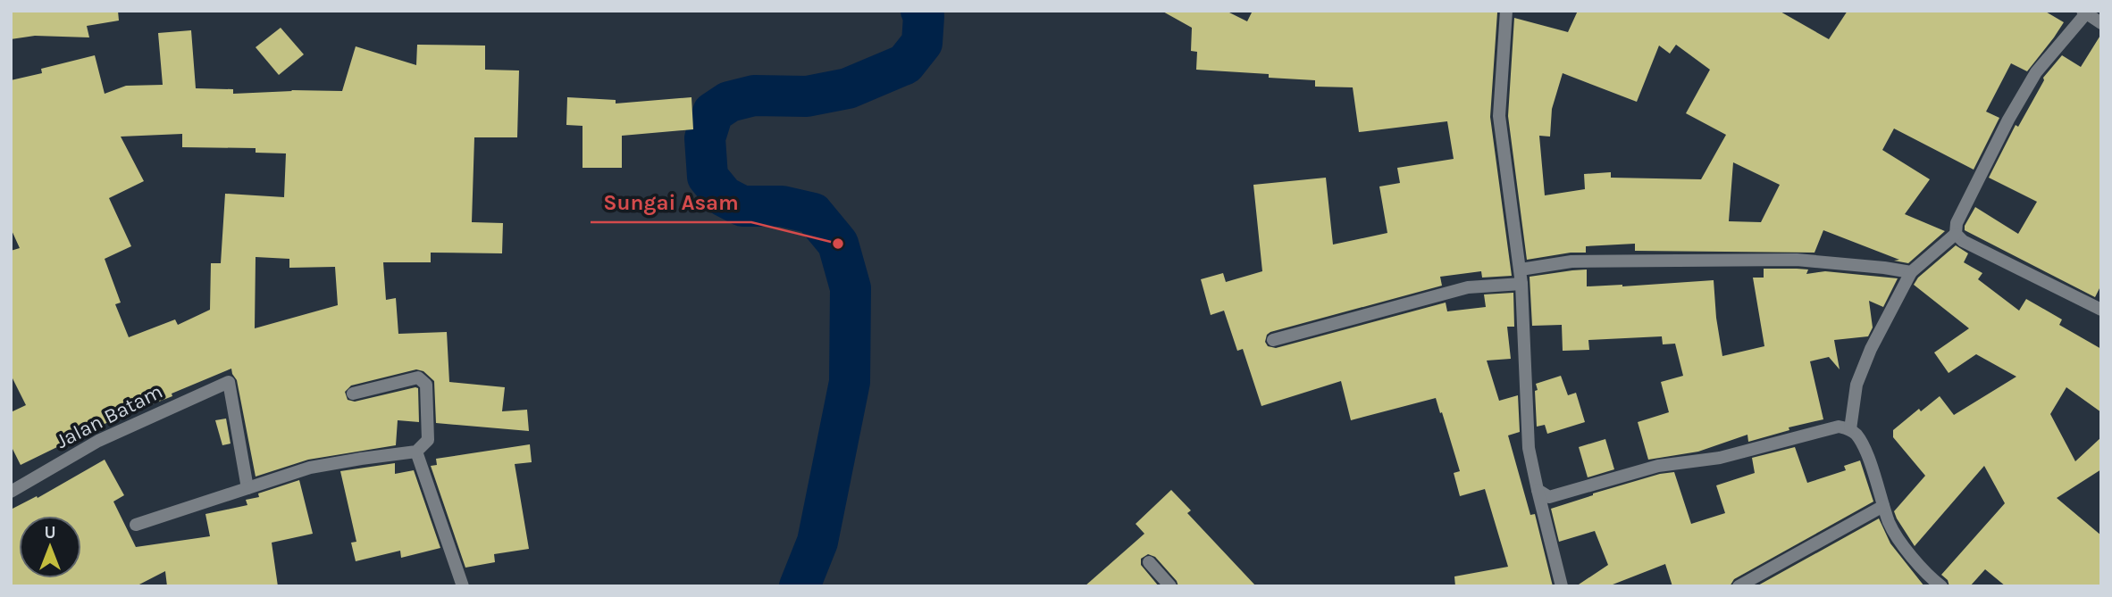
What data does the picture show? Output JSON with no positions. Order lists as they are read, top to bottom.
{
  "streets": {
    "street": ["Jalan Batam"]
  },
  "places": ["Sungai Asam"],
  "north": "top"
}
